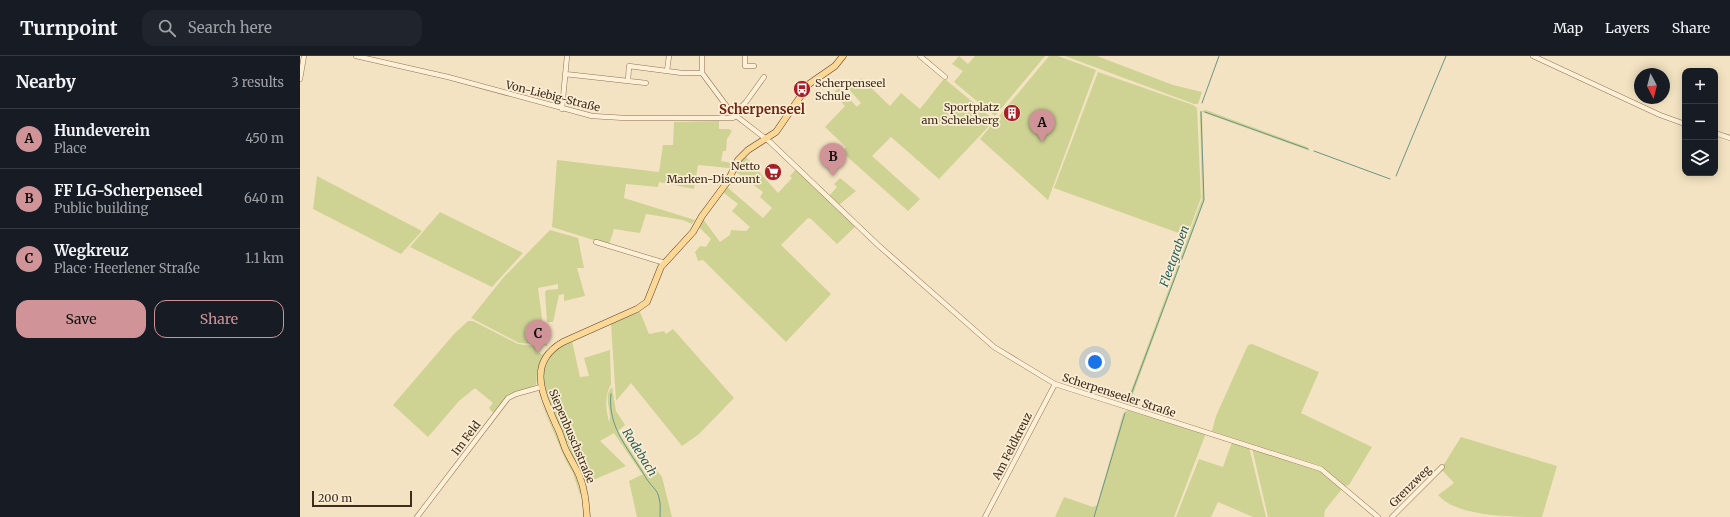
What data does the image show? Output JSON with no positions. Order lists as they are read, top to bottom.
{
  "streets": {
    "main road": ["Siepenbuschstraße"],
    "street": [
      "Von-Liebig-Straße",
      "Scherpenseeler Straße",
      "Im Feld",
      "Am Feldkreuz",
      "Grenzweg"
    ]
  },
  "crossings": [
    ["Scherpenseeler Straße", "Am Feldkreuz"],
    ["Siepenbuschstraße", "Im Feld"]
  ],
  "districts": ["Scherpenseel"],
  "water": ["Fleetgraben", "Rodebach"],
  "places": {
    "bus stop": ["Scherpenseel Schule"],
    "building": ["Sportplatz am Scheleberg"],
    "supermarket": ["Netto Marken-Discount"]
  },
  "scale_bar": "200 m",
  "north": "bottom",
  "page": {
    "header": "Turnpoint",
    "search": "Search here",
    "nav": ["Map", "Layers", "Share"],
    "heading": ["Nearby", "3 results"],
    "map_buttons": ["+", "−"],
    "list": [
      {
        "mark": "A",
        "name": "Hundeverein",
        "note": "Place",
        "value": "450 m"
      },
      {
        "mark": "B",
        "name": "FF LG-Scherpenseel",
        "note": "Public building",
        "value": "640 m"
      },
      {
        "mark": "C",
        "name": "Wegkreuz",
        "note": "Place · Heerlener Straße",
        "value": "1.1 km"
      }
    ],
    "pins": ["A", "B", "C"],
    "buttons": ["Save", "Share"],
    "scale": "200 m"
  }
}
